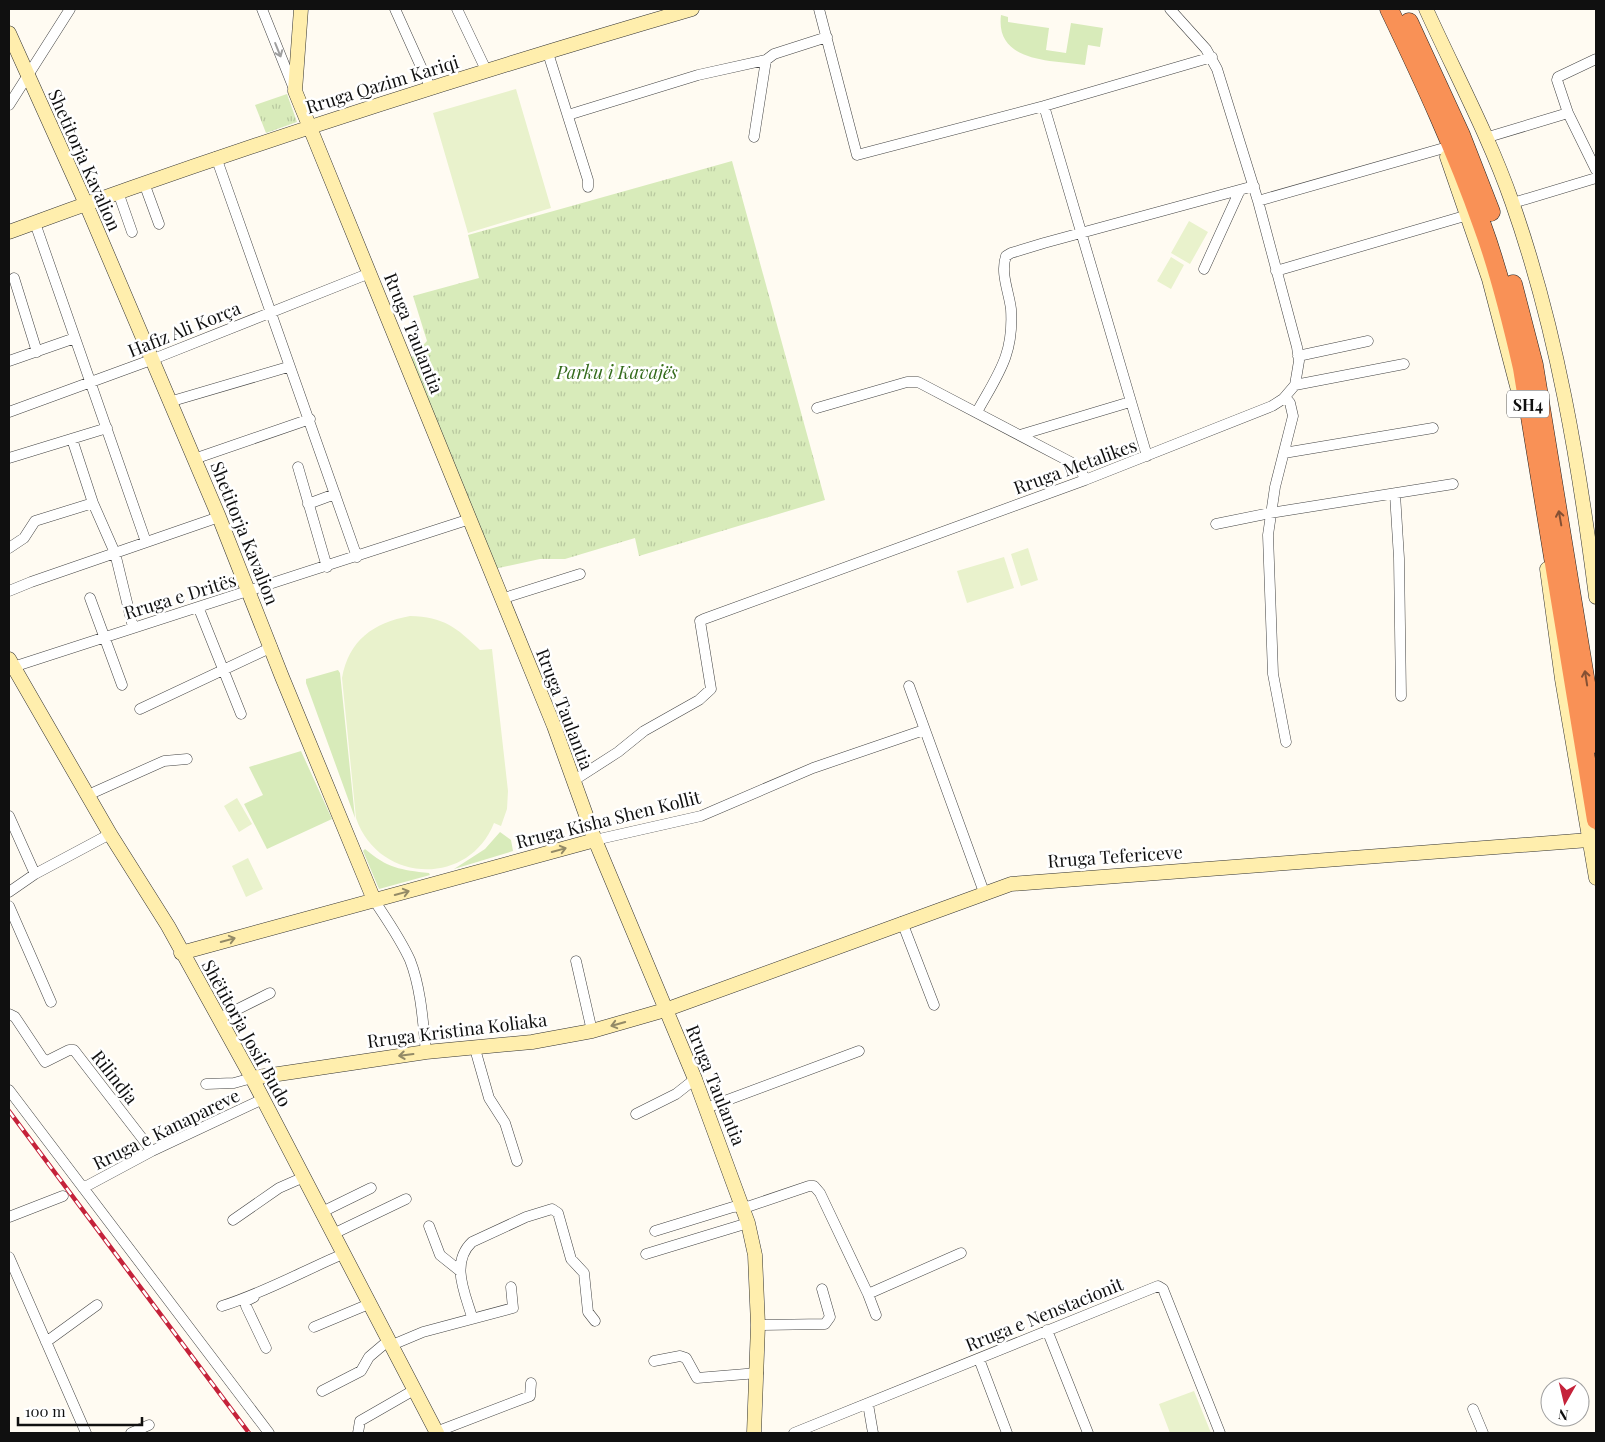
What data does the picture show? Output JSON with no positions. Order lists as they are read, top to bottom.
{
  "streets": {
    "highway": ["SH4"],
    "street": [
      "Rruga Qazim Kariqi",
      "Shetitorja Kavalion",
      "Hafiz Ali Korça",
      "Rruga Taulantia",
      "Rruga Metalikes",
      "Rruga e Dritës",
      "Rruga Kisha Shen Kollit",
      "Rruga Tefericeve",
      "Rruga Kristina Koliaka",
      "Shëtitorja Josif Budo",
      "Rilindja",
      "Rruga e Kanapareve",
      "Rruga e Nenstacionit"
    ]
  },
  "crossings": [
    ["Rruga Qazim Kariqi", "Shetitorja Kavalion"],
    ["Rruga Qazim Kariqi", "Rruga Taulantia"],
    ["Shetitorja Kavalion", "Hafiz Ali Korça"],
    ["Shetitorja Kavalion", "Rruga e Dritës"],
    ["Shetitorja Kavalion", "Rruga Kisha Shen Kollit"],
    ["Shetitorja Kavalion", "Rruga Kristina Koliaka"],
    ["Hafiz Ali Korça", "Rruga Taulantia"],
    ["Rruga Taulantia", "Rruga Metalikes"],
    ["Rruga Taulantia", "Rruga e Dritës"],
    ["Rruga Taulantia", "Rruga Kisha Shen Kollit"],
    ["Rruga Taulantia", "Rruga Tefericeve"],
    ["Rruga Taulantia", "Rruga Kristina Koliaka"],
    ["Rruga e Dritës", "Shëtitorja Josif Budo"],
    ["Rruga Kisha Shen Kollit", "Shëtitorja Josif Budo"],
    ["Rruga Tefericeve", "Rruga Kristina Koliaka"],
    ["Rruga Kristina Koliaka", "Shëtitorja Josif Budo"],
    ["Shëtitorja Josif Budo", "Rruga e Kanapareve"],
    ["Rilindja", "Rruga e Kanapareve"]
  ],
  "one_way": ["Rruga Kisha Shen Kollit"],
  "parks": ["Parku i Kavajës"],
  "scale_bar": "100 m",
  "north": "bottom"
}
